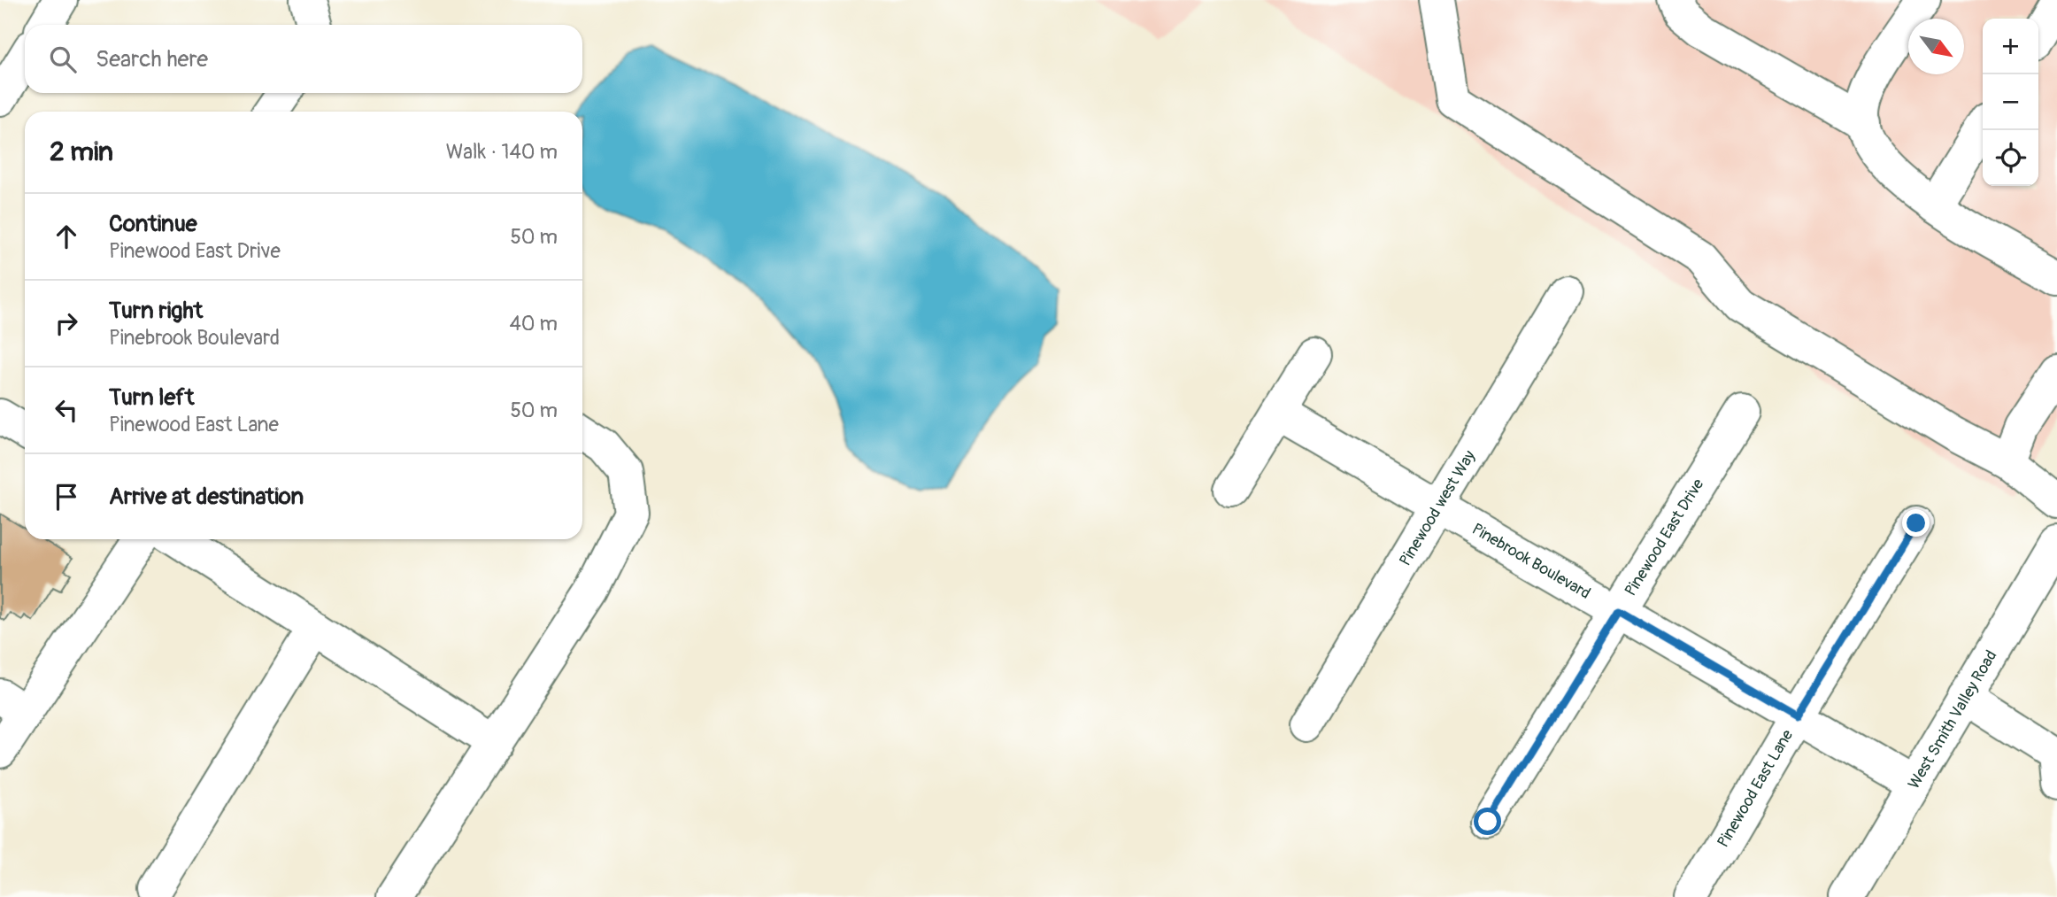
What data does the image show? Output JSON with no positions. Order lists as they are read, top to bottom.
{
  "streets": {
    "street": [
      "Pinewood west Way",
      "Pinewood East Drive",
      "Pinebrook Boulevard",
      "West Smith Valley Road",
      "Pinewood East Lane"
    ]
  },
  "crossings": [
    ["Pinewood west Way", "Pinebrook Boulevard"],
    ["Pinewood East Drive", "Pinebrook Boulevard"],
    ["Pinebrook Boulevard", "West Smith Valley Road"],
    ["Pinebrook Boulevard", "Pinewood East Lane"]
  ],
  "north": "bottom right",
  "page": {
    "map_buttons": ["+", "−"],
    "search": "Search here",
    "heading": ["2 min", "Walk · 140 m"],
    "list": [
      ["Continue", "Pinewood East Drive", "50 m"],
      ["Turn right", "Pinebrook Boulevard", "40 m"],
      ["Turn left", "Pinewood East Lane", "50 m"],
      "Arrive at destination"
    ]
  }
}
